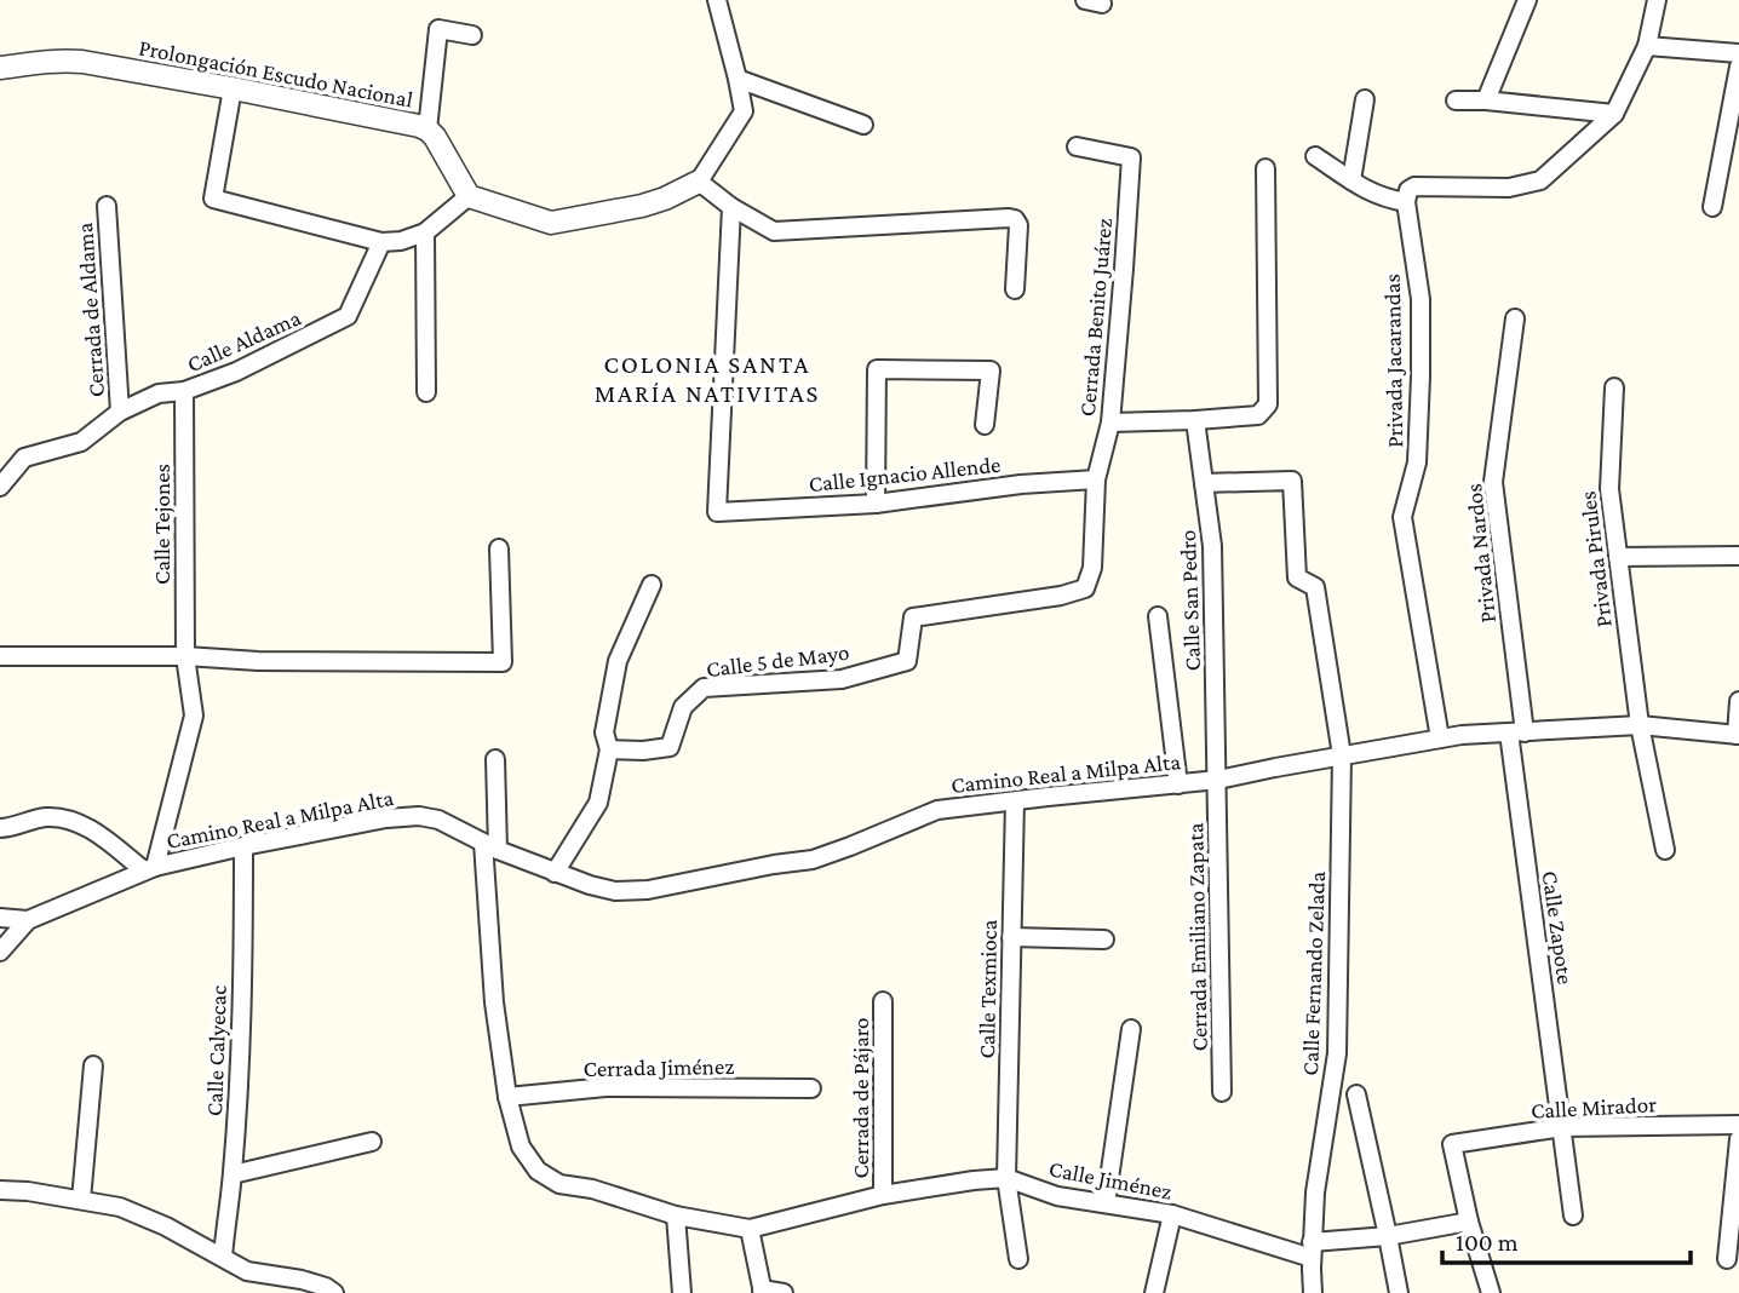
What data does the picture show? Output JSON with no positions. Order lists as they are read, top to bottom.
{
  "streets": {
    "street": [
      "Prolongación Escudo Nacional",
      "Cerrada de Aldama",
      "Cerrada Benito Juárez",
      "Calle Aldama",
      "Privada Jacarandas",
      "Calle Ignacio Allende",
      "Calle Tejones",
      "Privada Nardos",
      "Privada Pirules",
      "Calle San Pedro",
      "Calle 5 de Mayo",
      "Camino Real a Milpa Alta",
      "Calle Zapote",
      "Cerrada Emiliano Zapata",
      "Calle Fernando Zelada",
      "Calle Texmioca",
      "Calle Calyecac",
      "Cerrada Jiménez",
      "Cerrada de Pájaro",
      "Calle Mirador",
      "Calle Jiménez"
    ]
  },
  "crossings": [
    ["Cerrada de Aldama", "Calle Aldama"],
    ["Cerrada Benito Juárez", "Calle Ignacio Allende"],
    ["Cerrada Benito Juárez", "Calle 5 de Mayo"],
    ["Calle Aldama", "Calle Tejones"],
    ["Privada Jacarandas", "Camino Real a Milpa Alta"],
    ["Calle Ignacio Allende", "Calle 5 de Mayo"],
    ["Calle Tejones", "Camino Real a Milpa Alta"],
    ["Privada Nardos", "Camino Real a Milpa Alta"],
    ["Privada Nardos", "Calle Zapote"],
    ["Privada Pirules", "Camino Real a Milpa Alta"],
    ["Calle San Pedro", "Camino Real a Milpa Alta"],
    ["Calle San Pedro", "Cerrada Emiliano Zapata"],
    ["Calle San Pedro", "Calle Fernando Zelada"],
    ["Camino Real a Milpa Alta", "Calle Zapote"],
    ["Camino Real a Milpa Alta", "Cerrada Emiliano Zapata"],
    ["Camino Real a Milpa Alta", "Calle Fernando Zelada"],
    ["Camino Real a Milpa Alta", "Calle Texmioca"],
    ["Camino Real a Milpa Alta", "Calle Calyecac"],
    ["Calle Zapote", "Calle Mirador"],
    ["Calle Fernando Zelada", "Calle Jiménez"],
    ["Calle Texmioca", "Calle Jiménez"],
    ["Cerrada de Pájaro", "Calle Jiménez"],
    ["Calle Mirador", "Calle Jiménez"]
  ],
  "districts": ["COLONIA SANTA MARÍA NATIVITAS"],
  "scale_bar": "100 m"
}
